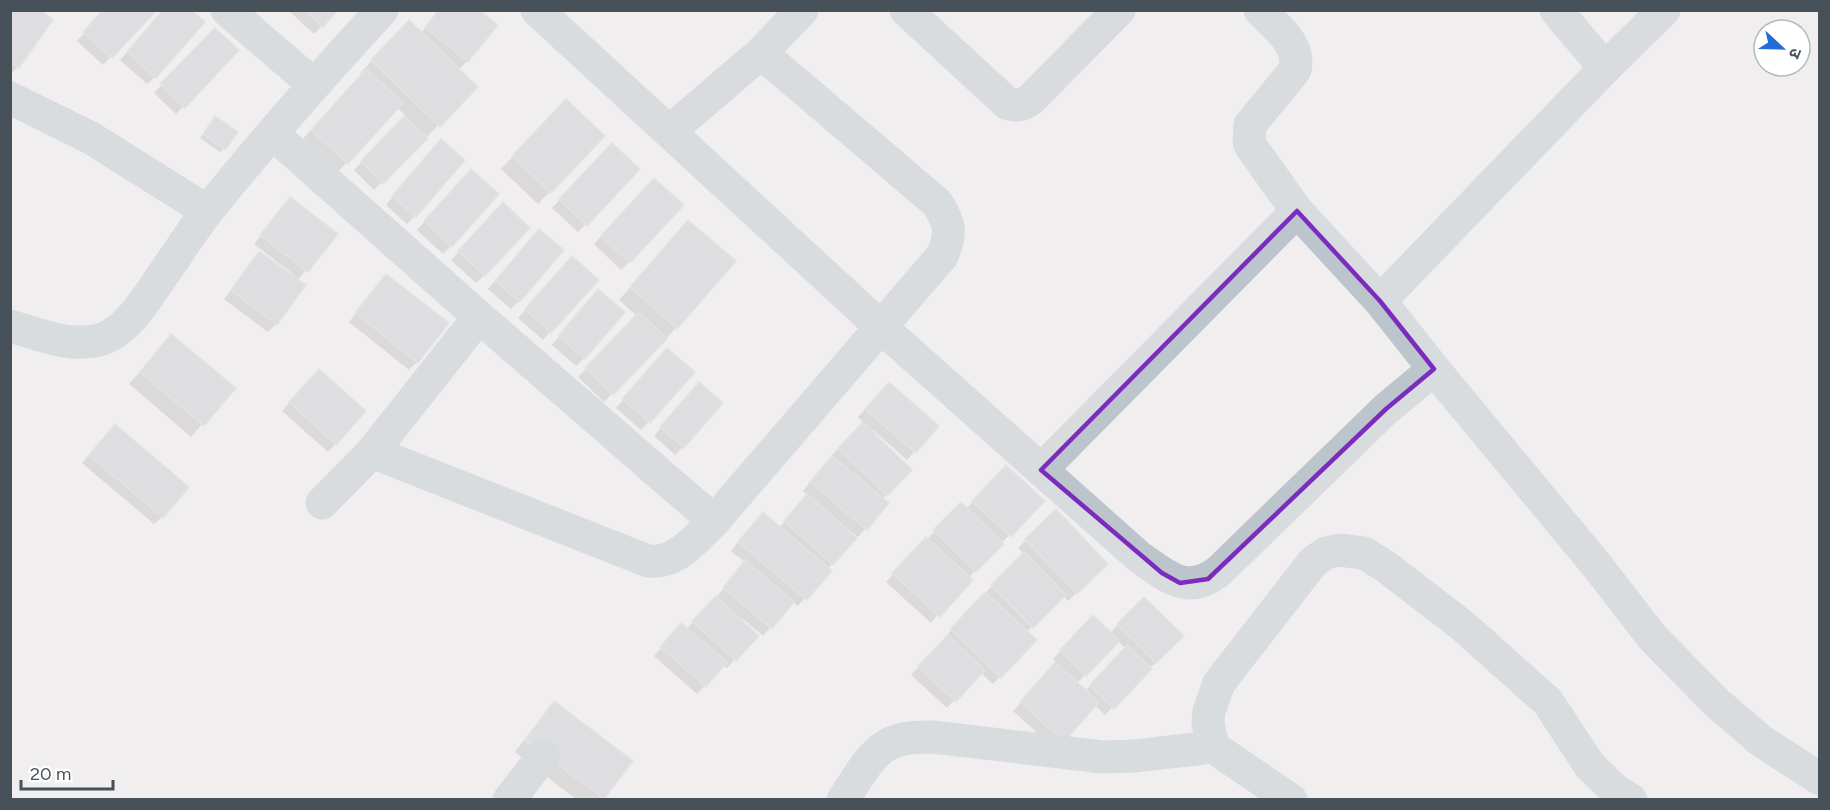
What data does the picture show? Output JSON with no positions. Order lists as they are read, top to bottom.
{
  "scale_bar": "20 m",
  "north": "right"
}
